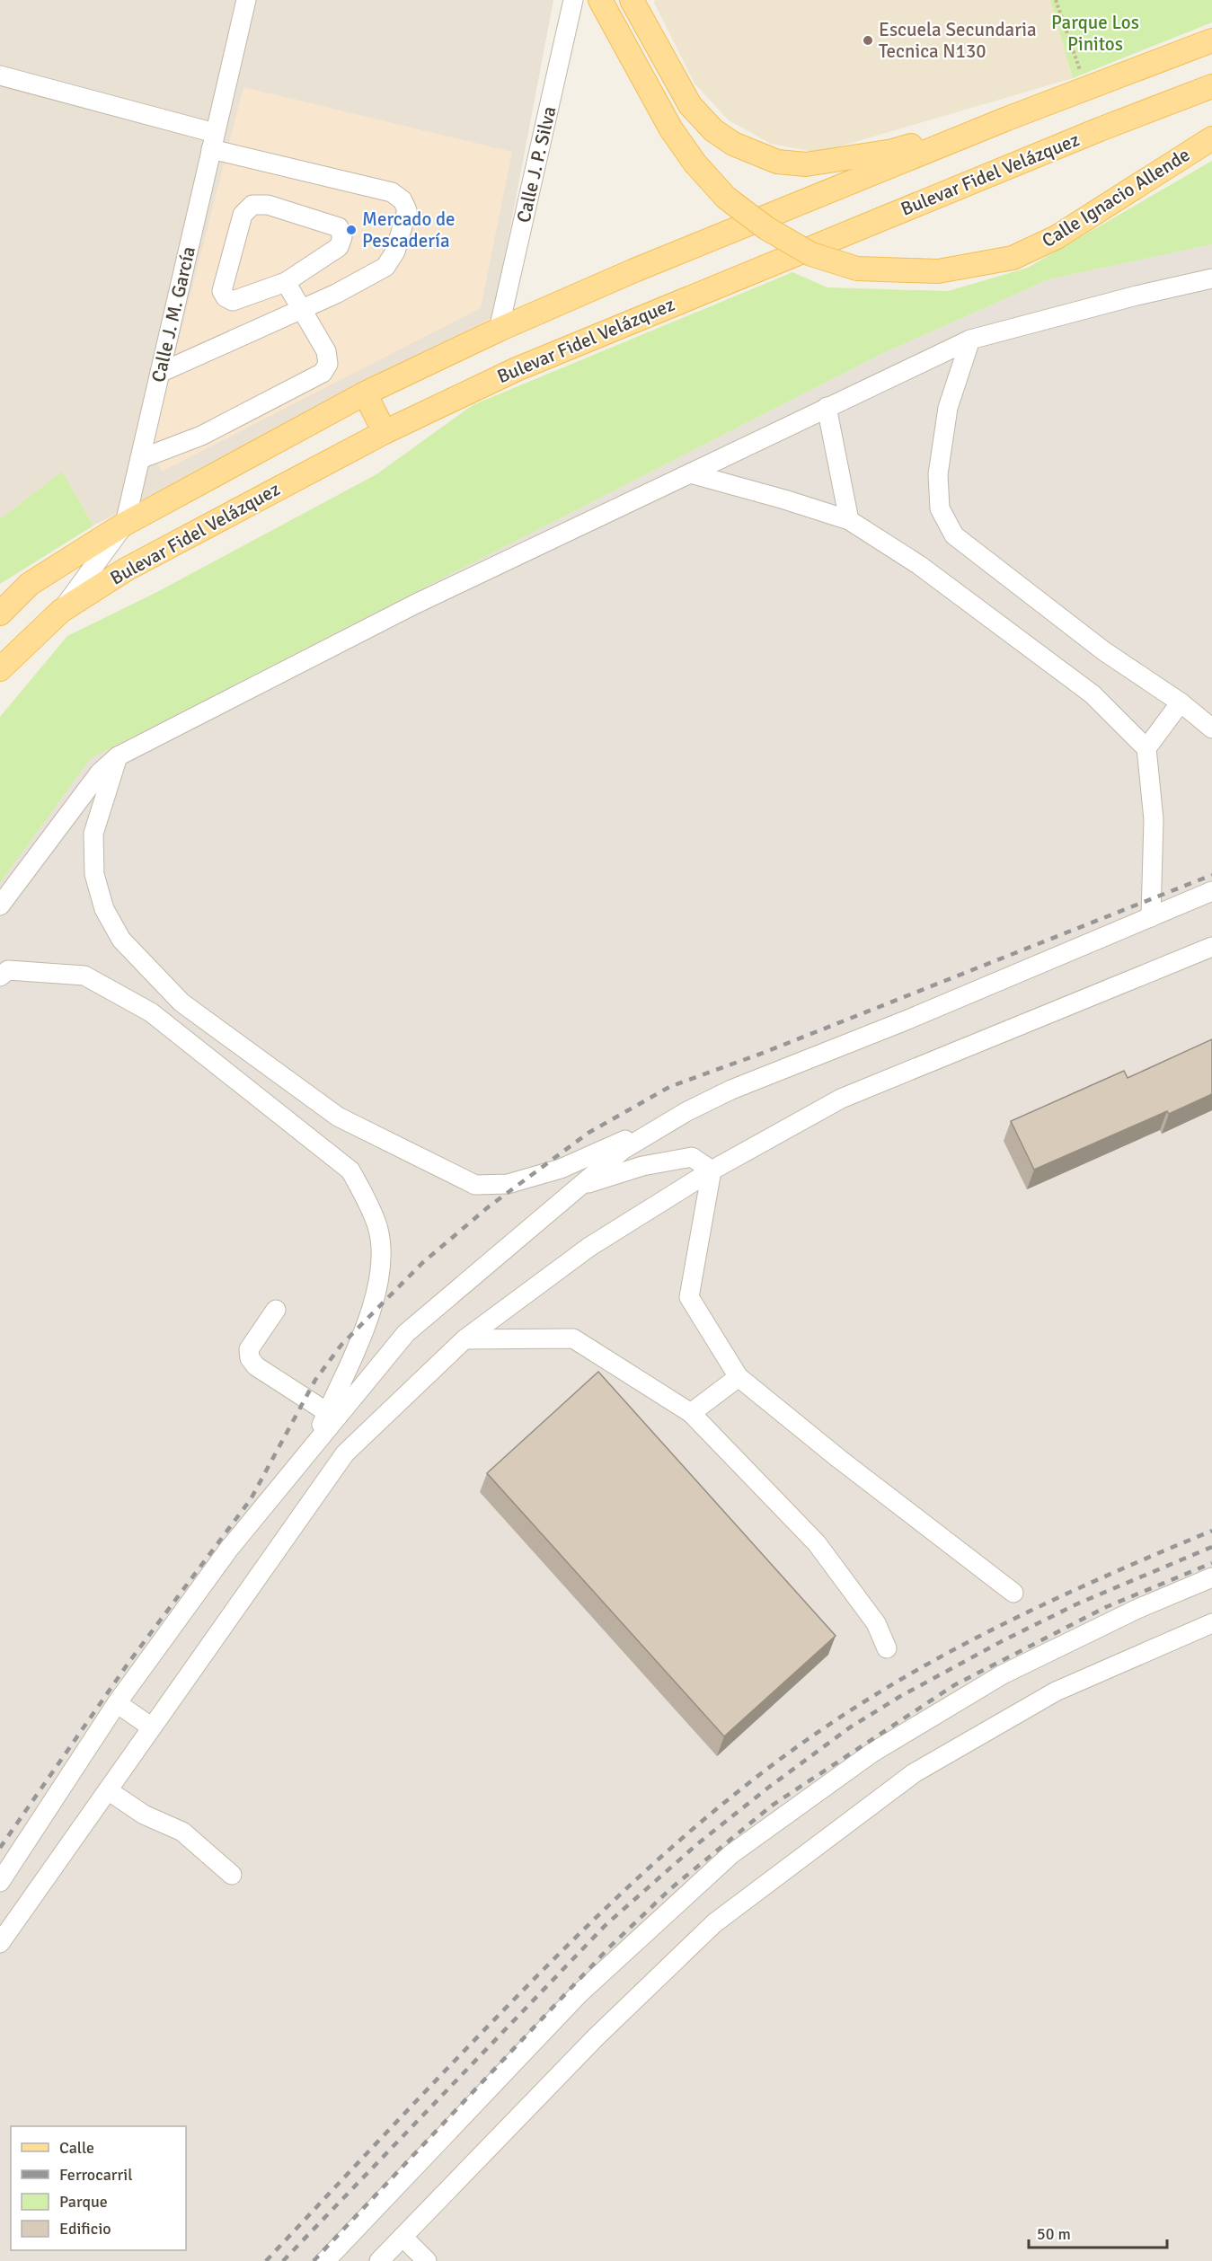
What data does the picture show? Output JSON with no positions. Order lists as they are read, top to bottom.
{
  "streets": {
    "main road": ["Bulevar Fidel Velázquez", "Calle Ignacio Allende"],
    "street": ["Calle J. P. Silva", "Calle J. M. García"]
  },
  "crossings": [
    ["Bulevar Fidel Velázquez", "Calle J. M. García"]
  ],
  "parks": ["Parque Los Pinitos"],
  "places": ["Escuela Secundaria Tecnica N130", "Mercado de Pescadería"],
  "legend": [
    "Calle",
    "Ferrocarril",
    "Parque",
    "Edificio"
  ],
  "scale_bar": "50 m"
}
